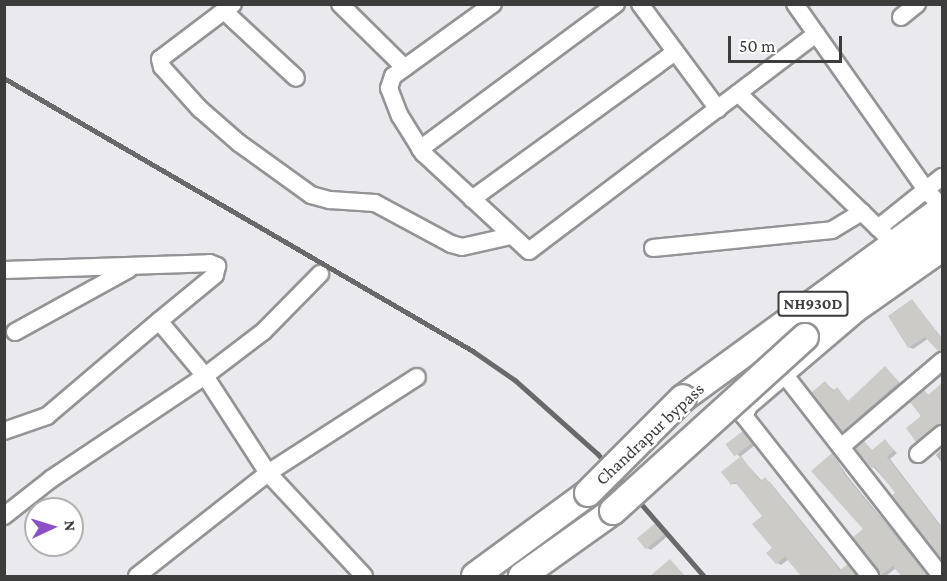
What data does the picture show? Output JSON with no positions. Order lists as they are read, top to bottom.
{
  "streets": {
    "highway": ["NH930D", "Chandrapur bypass"]
  },
  "scale_bar": "50 m",
  "north": "right"
}
